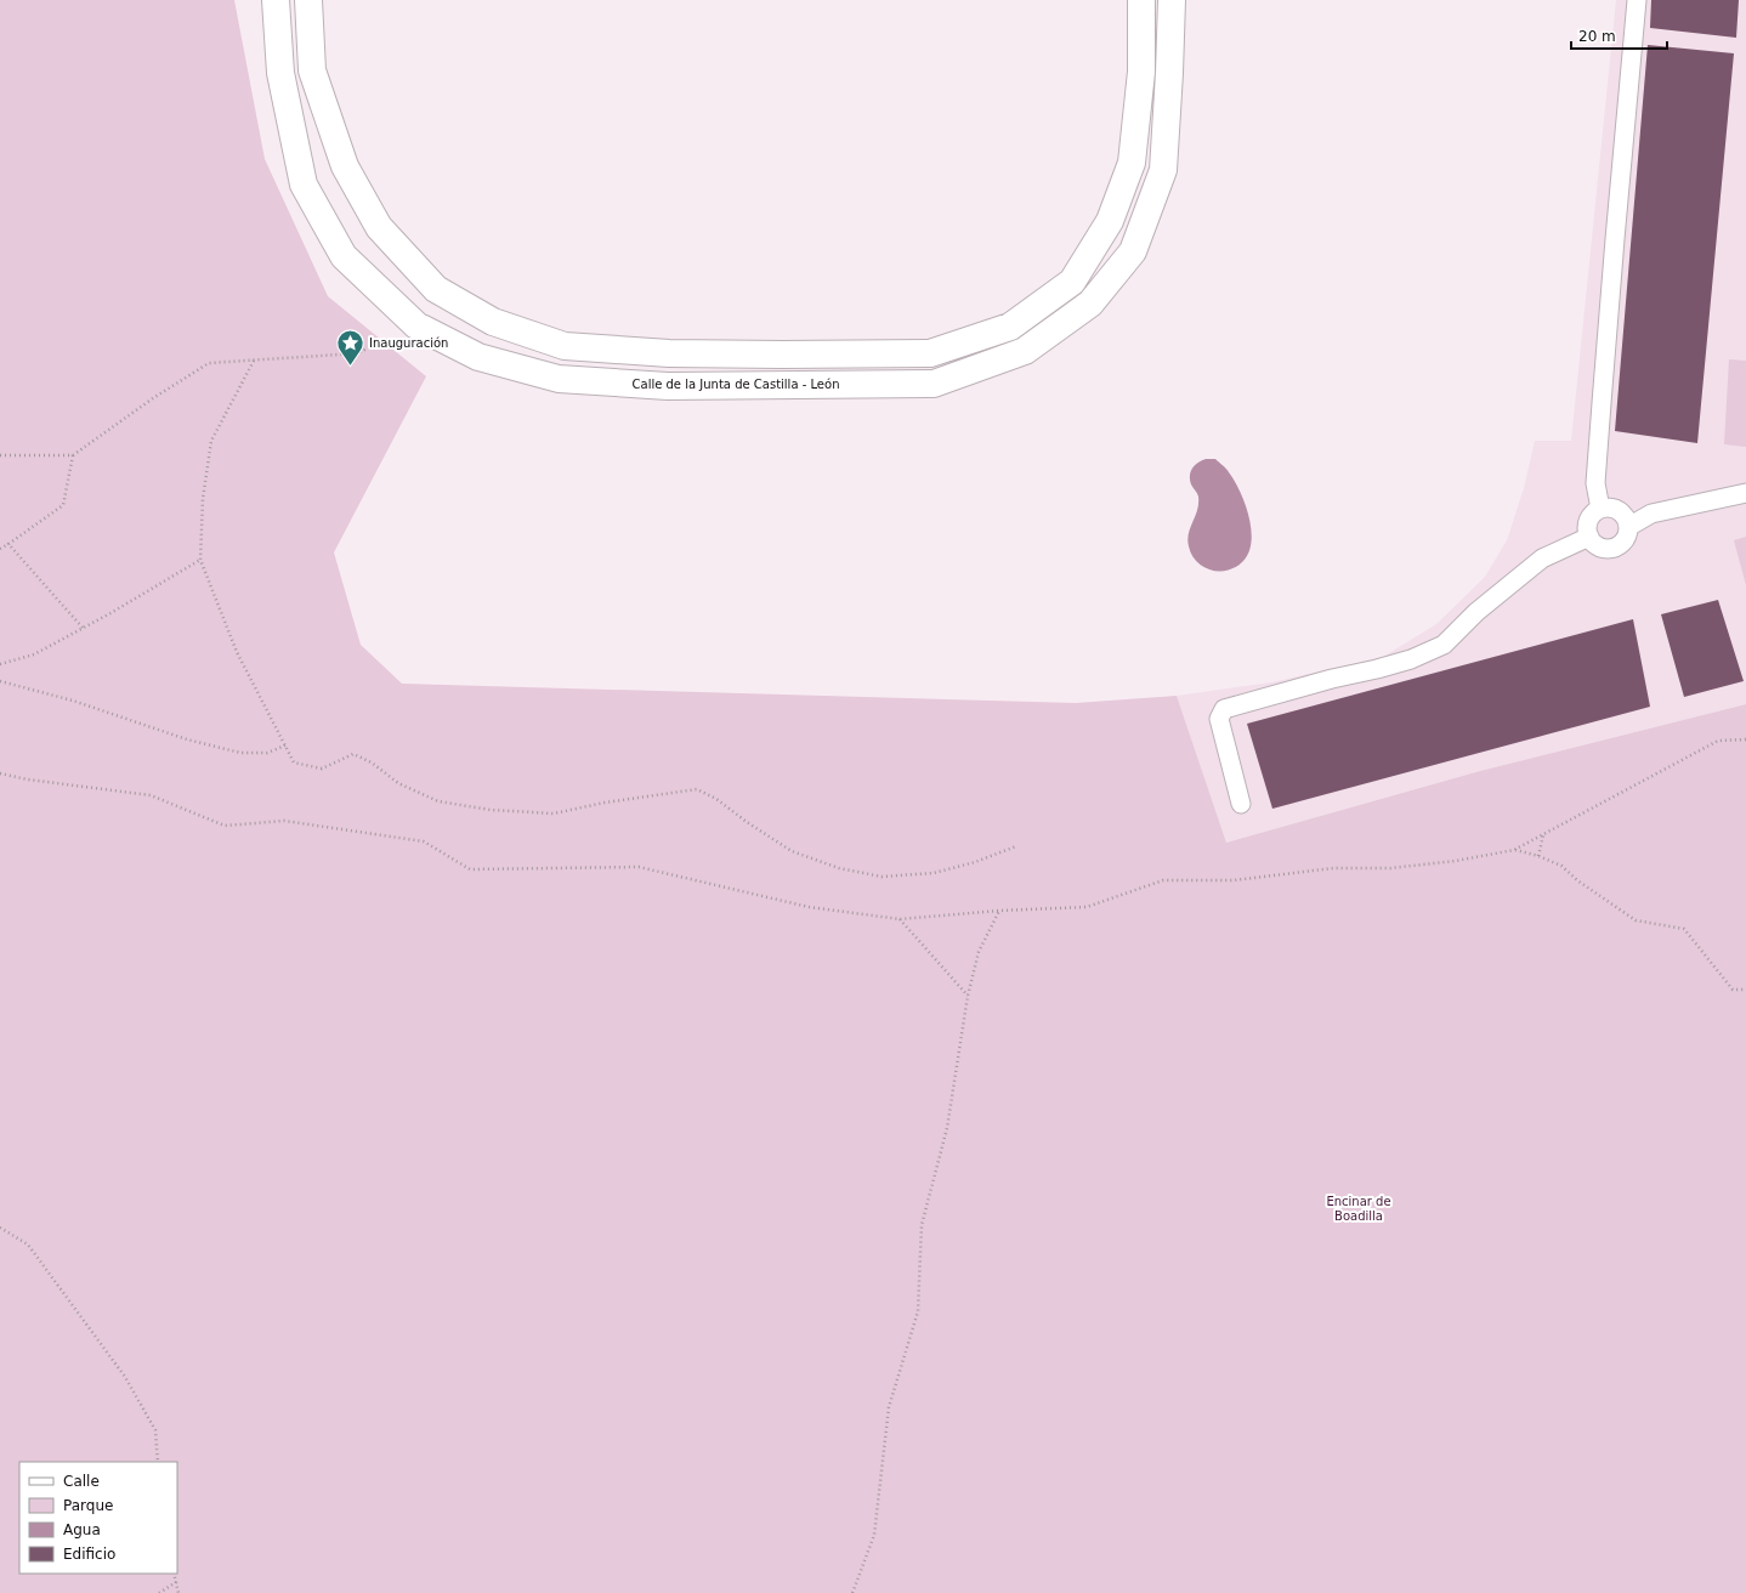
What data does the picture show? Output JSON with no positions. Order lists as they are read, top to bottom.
{
  "streets": {
    "street": ["Calle de la Junta de Castilla - León"]
  },
  "parks": ["Encinar de Boadilla"],
  "places": {
    "place": ["Inauguración"]
  },
  "legend": [
    "Calle",
    "Parque",
    "Agua",
    "Edificio"
  ],
  "scale_bar": "20 m"
}
